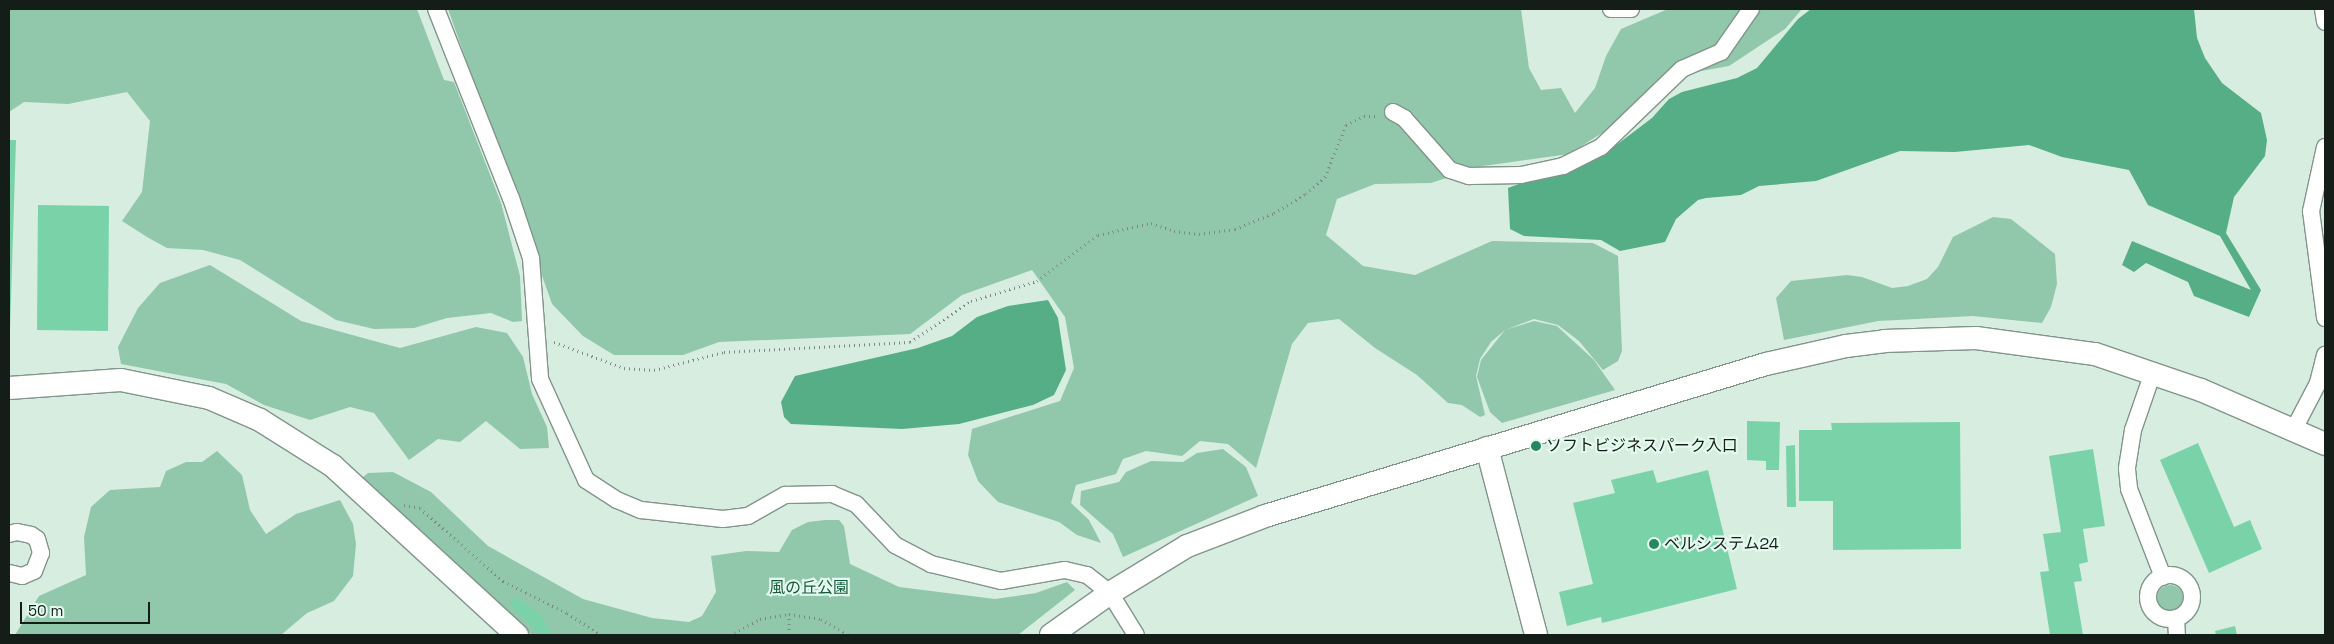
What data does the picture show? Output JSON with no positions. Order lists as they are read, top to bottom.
{
  "parks": ["風の丘公園"],
  "places": ["ソフトビジネスパーク入口", "ベルシステム24"],
  "scale_bar": "50 m"
}
